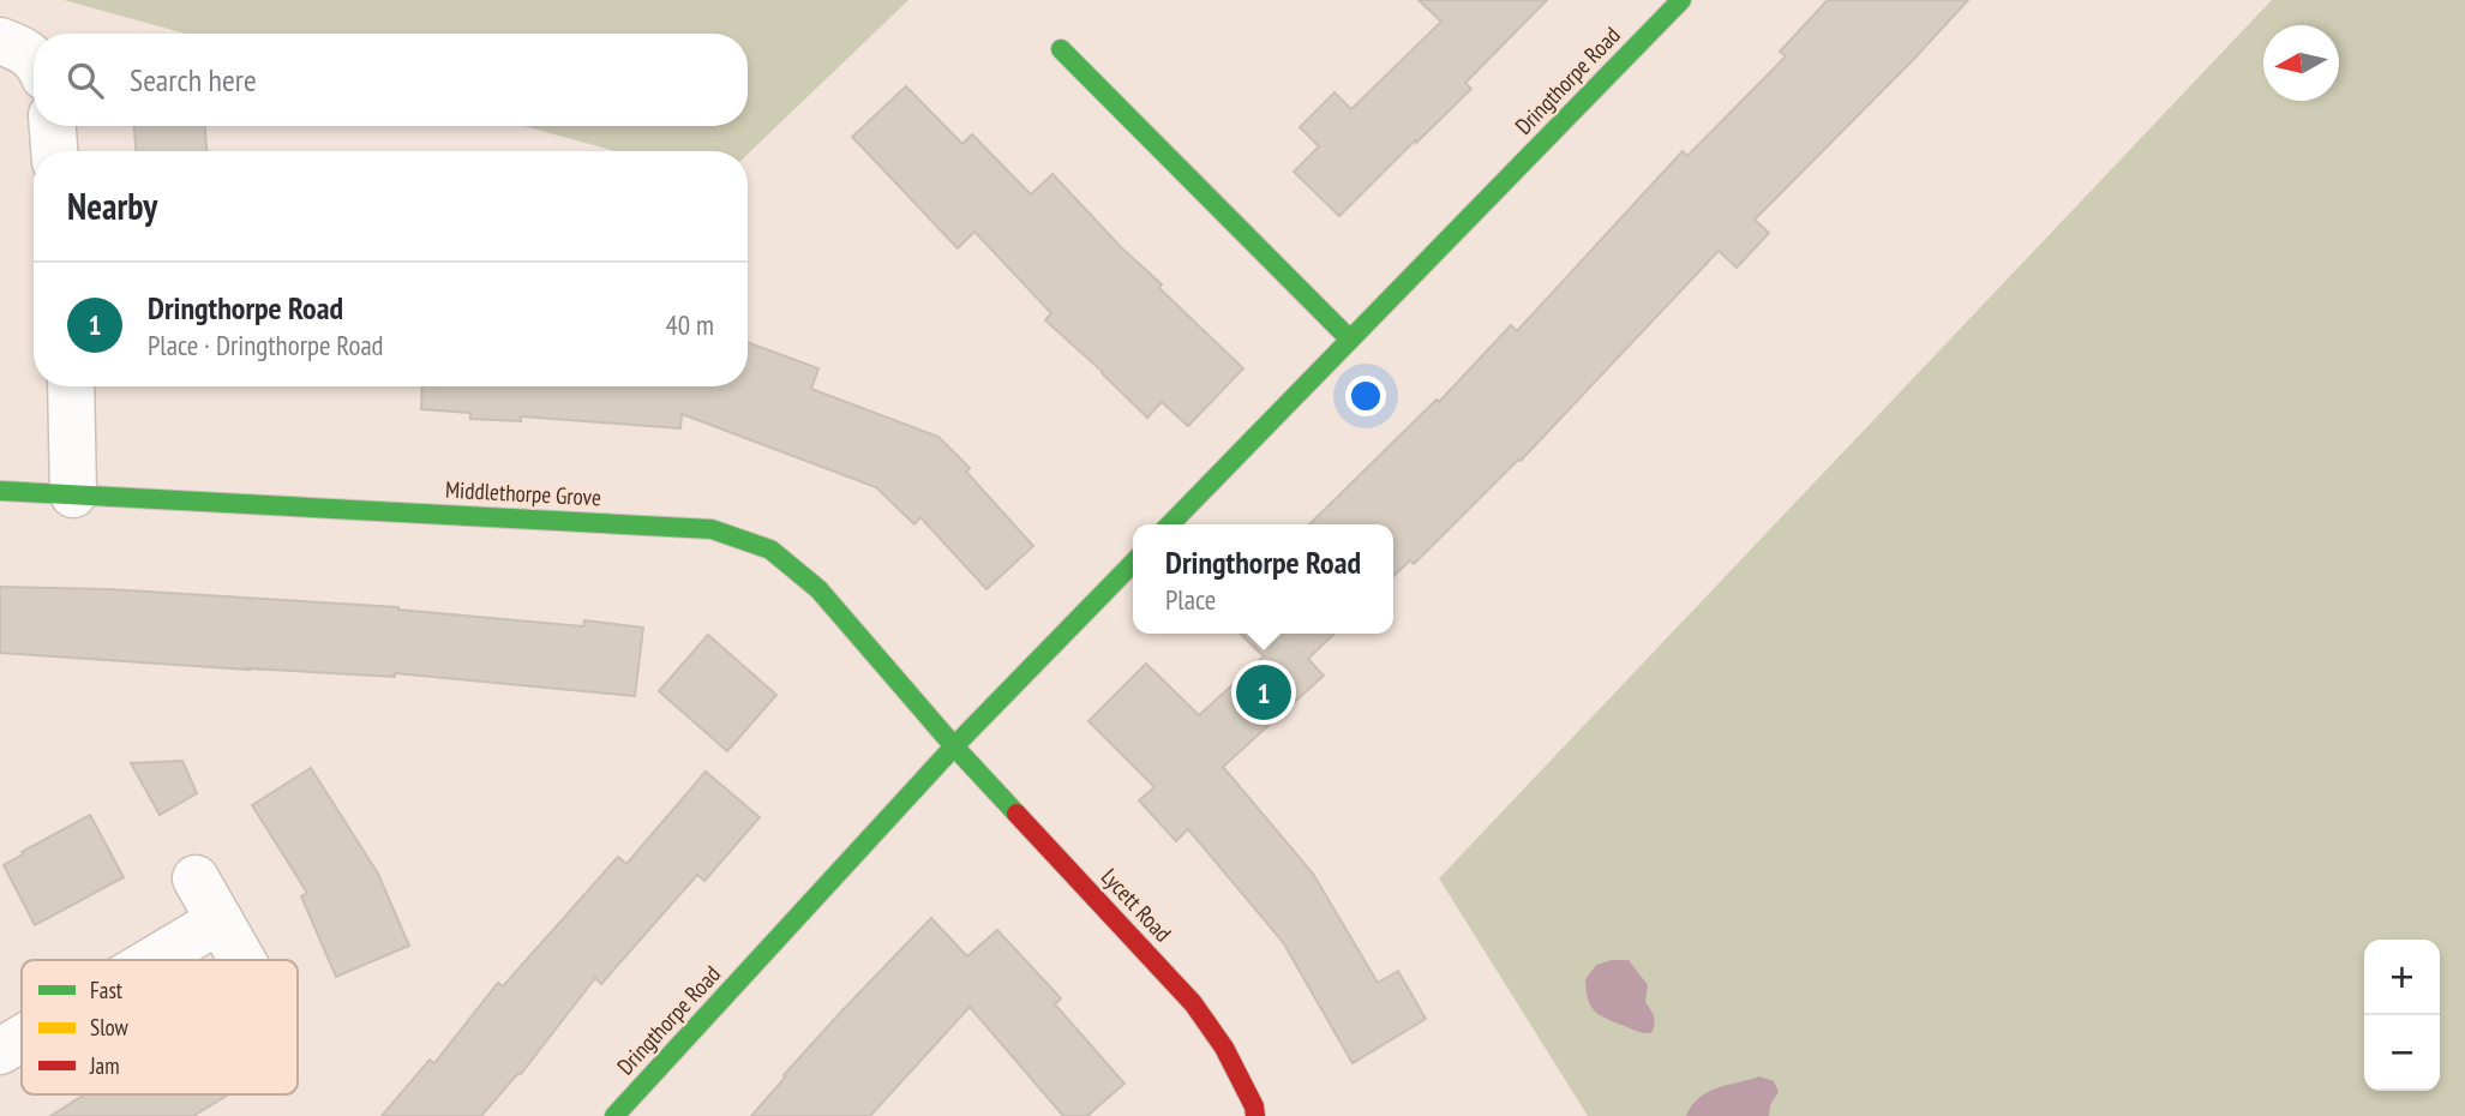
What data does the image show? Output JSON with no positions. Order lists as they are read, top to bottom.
{
  "streets": {
    "street": ["Dringthorpe Road", "Middlethorpe Grove", "Lycett Road"]
  },
  "crossings": [
    ["Dringthorpe Road", "Middlethorpe Grove"],
    ["Dringthorpe Road", "Lycett Road"],
    ["Middlethorpe Grove", "Lycett Road"]
  ],
  "legend": ["Fast", "Slow", "Jam"],
  "north": "left",
  "page": {
    "search": "Search here",
    "heading": "Nearby",
    "list": [
      {
        "mark": "1",
        "name": "Dringthorpe Road",
        "note": "Place · Dringthorpe Road",
        "value": "40 m"
      }
    ],
    "popup": ["Dringthorpe Road", "Place"],
    "pins": "1",
    "map_buttons": ["+", "−"]
  }
}
